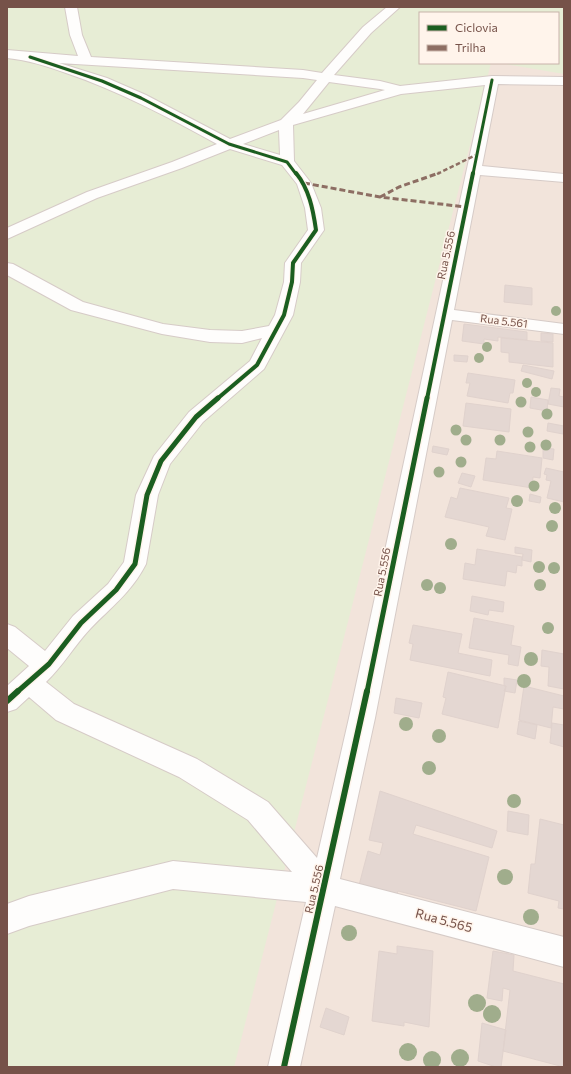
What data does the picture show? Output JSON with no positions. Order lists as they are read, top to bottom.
{
  "streets": {
    "street": ["Rua 5.556", "Rua 5.561", "Rua 5.565"]
  },
  "crossings": [
    ["Rua 5.556", "Rua 5.561"],
    ["Rua 5.556", "Rua 5.565"]
  ],
  "legend": ["Ciclovia", "Trilha"]
}
